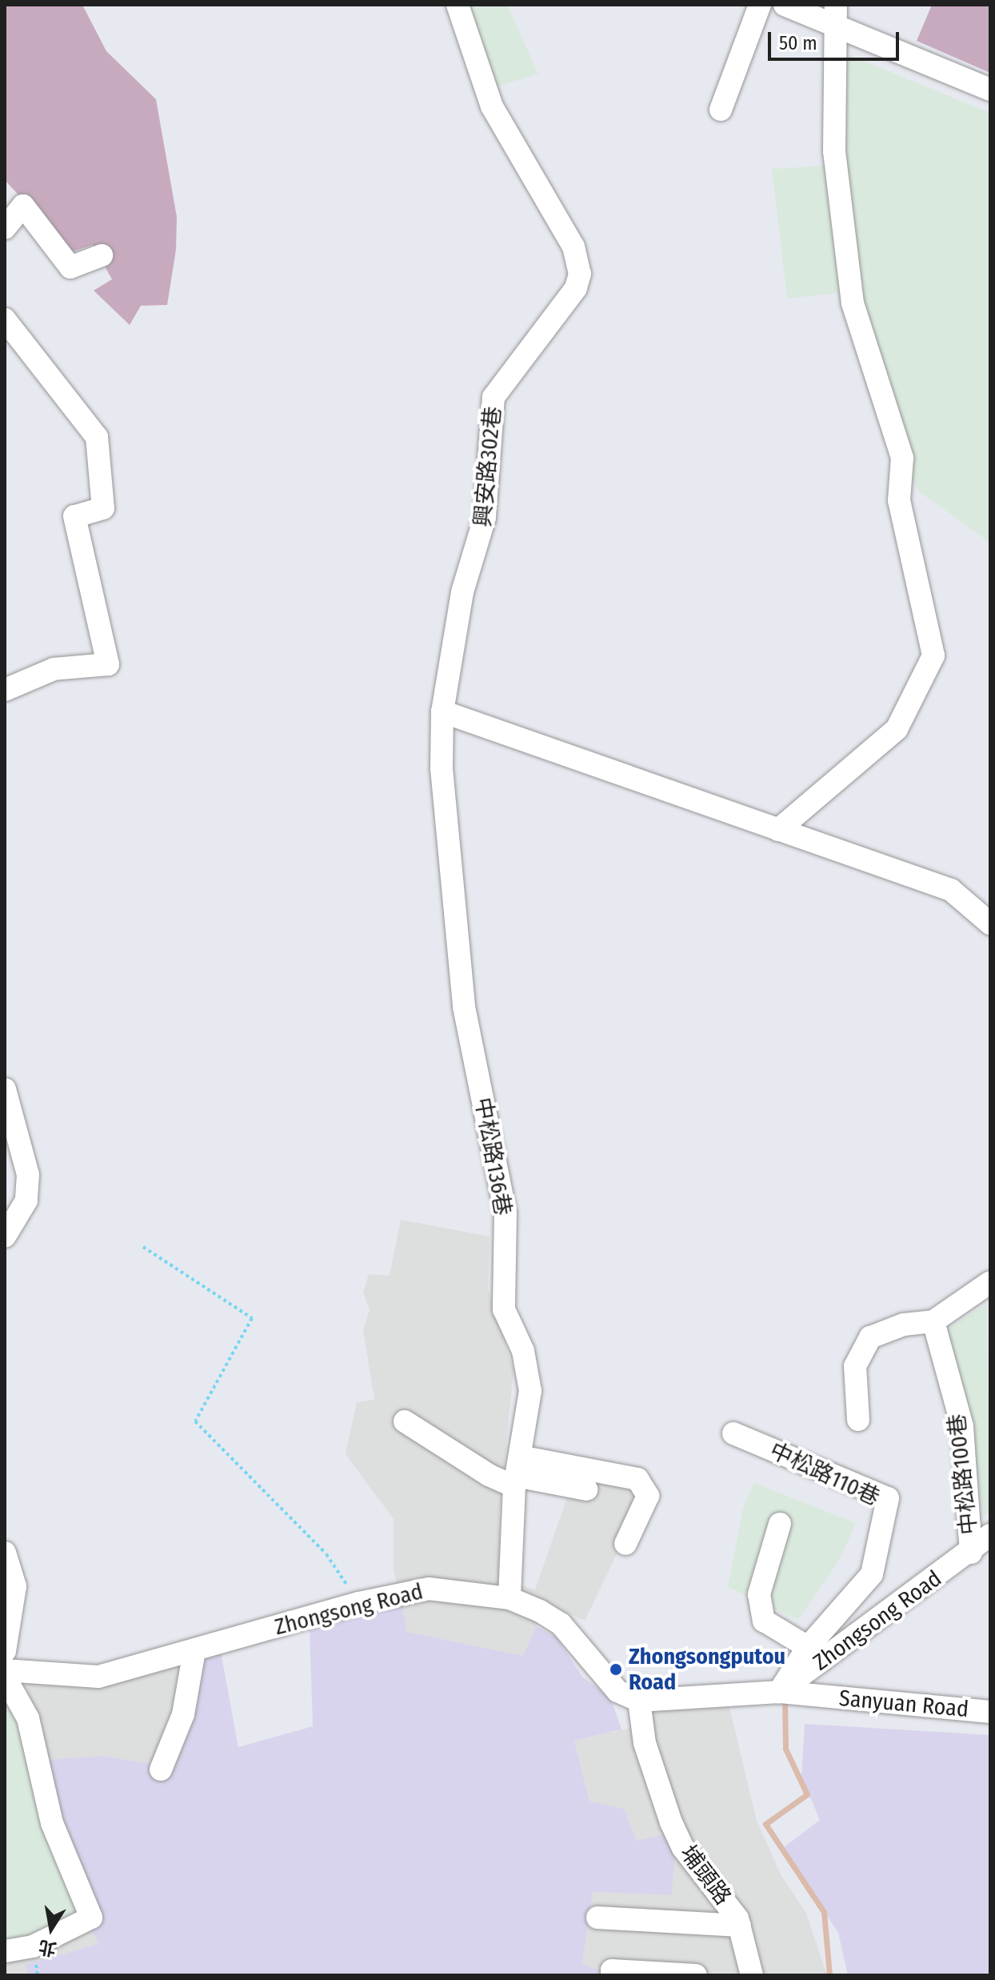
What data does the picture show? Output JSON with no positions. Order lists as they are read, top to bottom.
{
  "streets": {
    "street": [
      "興安路302巷",
      "中松路136巷",
      "中松路110巷",
      "中松路100巷",
      "Zhongsong Road",
      "Sanyuan Road",
      "埔頭路"
    ]
  },
  "crossings": [
    ["興安路302巷", "中松路136巷"],
    ["中松路136巷", "Zhongsong Road"],
    ["中松路110巷", "Zhongsong Road"],
    ["中松路110巷", "Sanyuan Road"],
    ["中松路100巷", "Zhongsong Road"],
    ["Zhongsong Road", "Sanyuan Road"],
    ["Zhongsong Road", "埔頭路"]
  ],
  "places": ["Zhongsongputou Road"],
  "scale_bar": "50 m",
  "north": "bottom"
}
